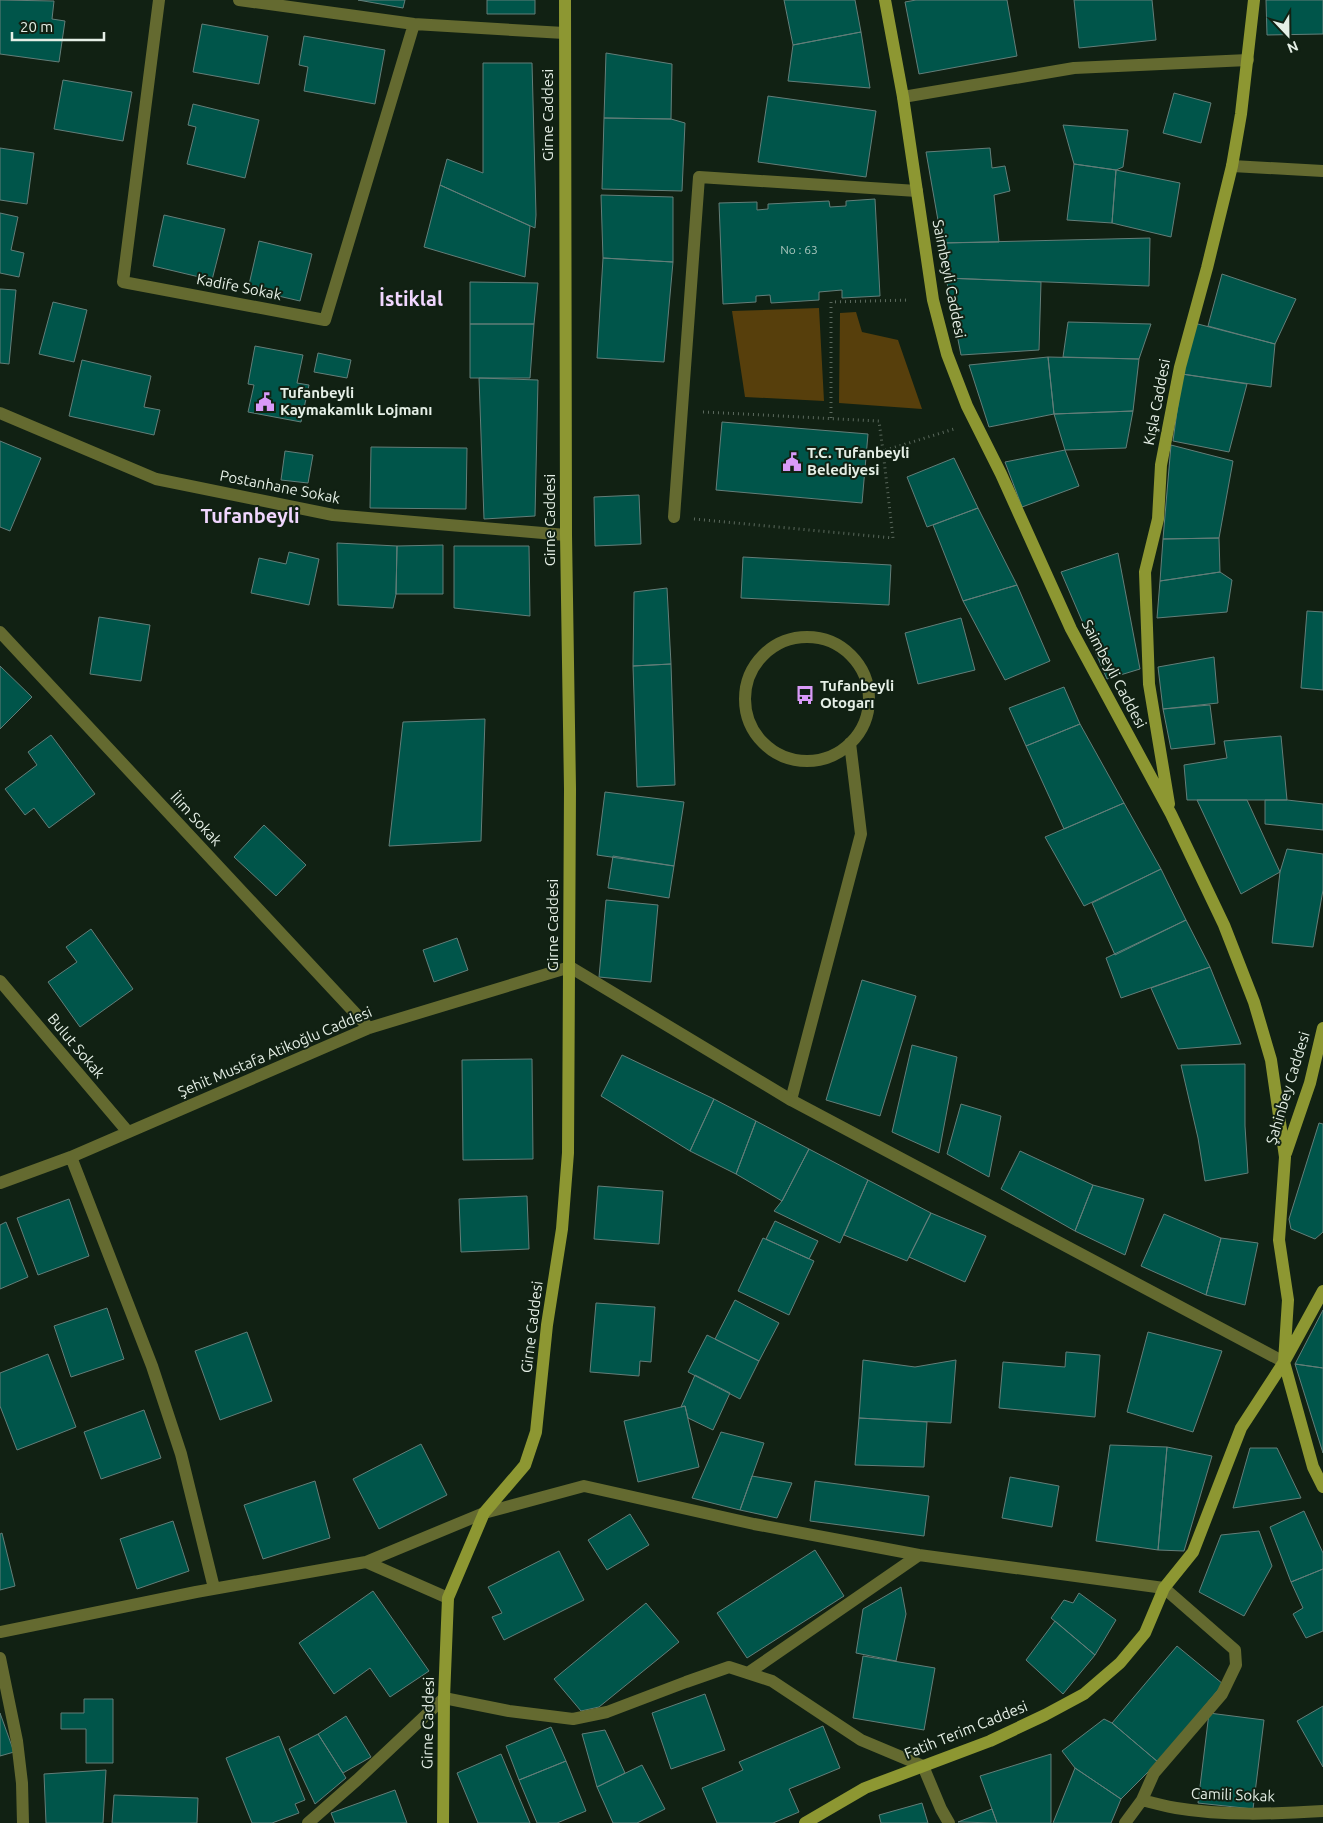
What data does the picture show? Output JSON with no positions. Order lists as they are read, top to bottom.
{
  "streets": {
    "street": [
      "Girne Caddesi",
      "Saimbeyli Caddesi",
      "Kadife Sokak",
      "Kışla Caddesi",
      "Postanhane Sokak",
      "İlim Sokak",
      "Bulut Sokak",
      "Şehit Mustafa Atikoğlu Caddesi",
      "Şahinbey Caddesi",
      "Fatih Terim Caddesi",
      "Camili Sokak"
    ]
  },
  "crossings": [
    ["Girne Caddesi", "Postanhane Sokak"],
    ["Girne Caddesi", "Şehit Mustafa Atikoğlu Caddesi"],
    ["Saimbeyli Caddesi", "Kışla Caddesi"],
    ["Saimbeyli Caddesi", "Şahinbey Caddesi"],
    ["Saimbeyli Caddesi", "Fatih Terim Caddesi"],
    ["İlim Sokak", "Şehit Mustafa Atikoğlu Caddesi"],
    ["Bulut Sokak", "Şehit Mustafa Atikoğlu Caddesi"]
  ],
  "districts": ["İstiklal", "Tufanbeyli"],
  "places": {
    "public building": ["Tufanbeyli Kaymakamlık Lojmanı", "T.C. Tufanbeyli Belediyesi"],
    "bus stop": ["Tufanbeyli Otogarı"]
  },
  "house_numbers": ["No : 63"],
  "scale_bar": "20 m",
  "north": "bottom"
}
